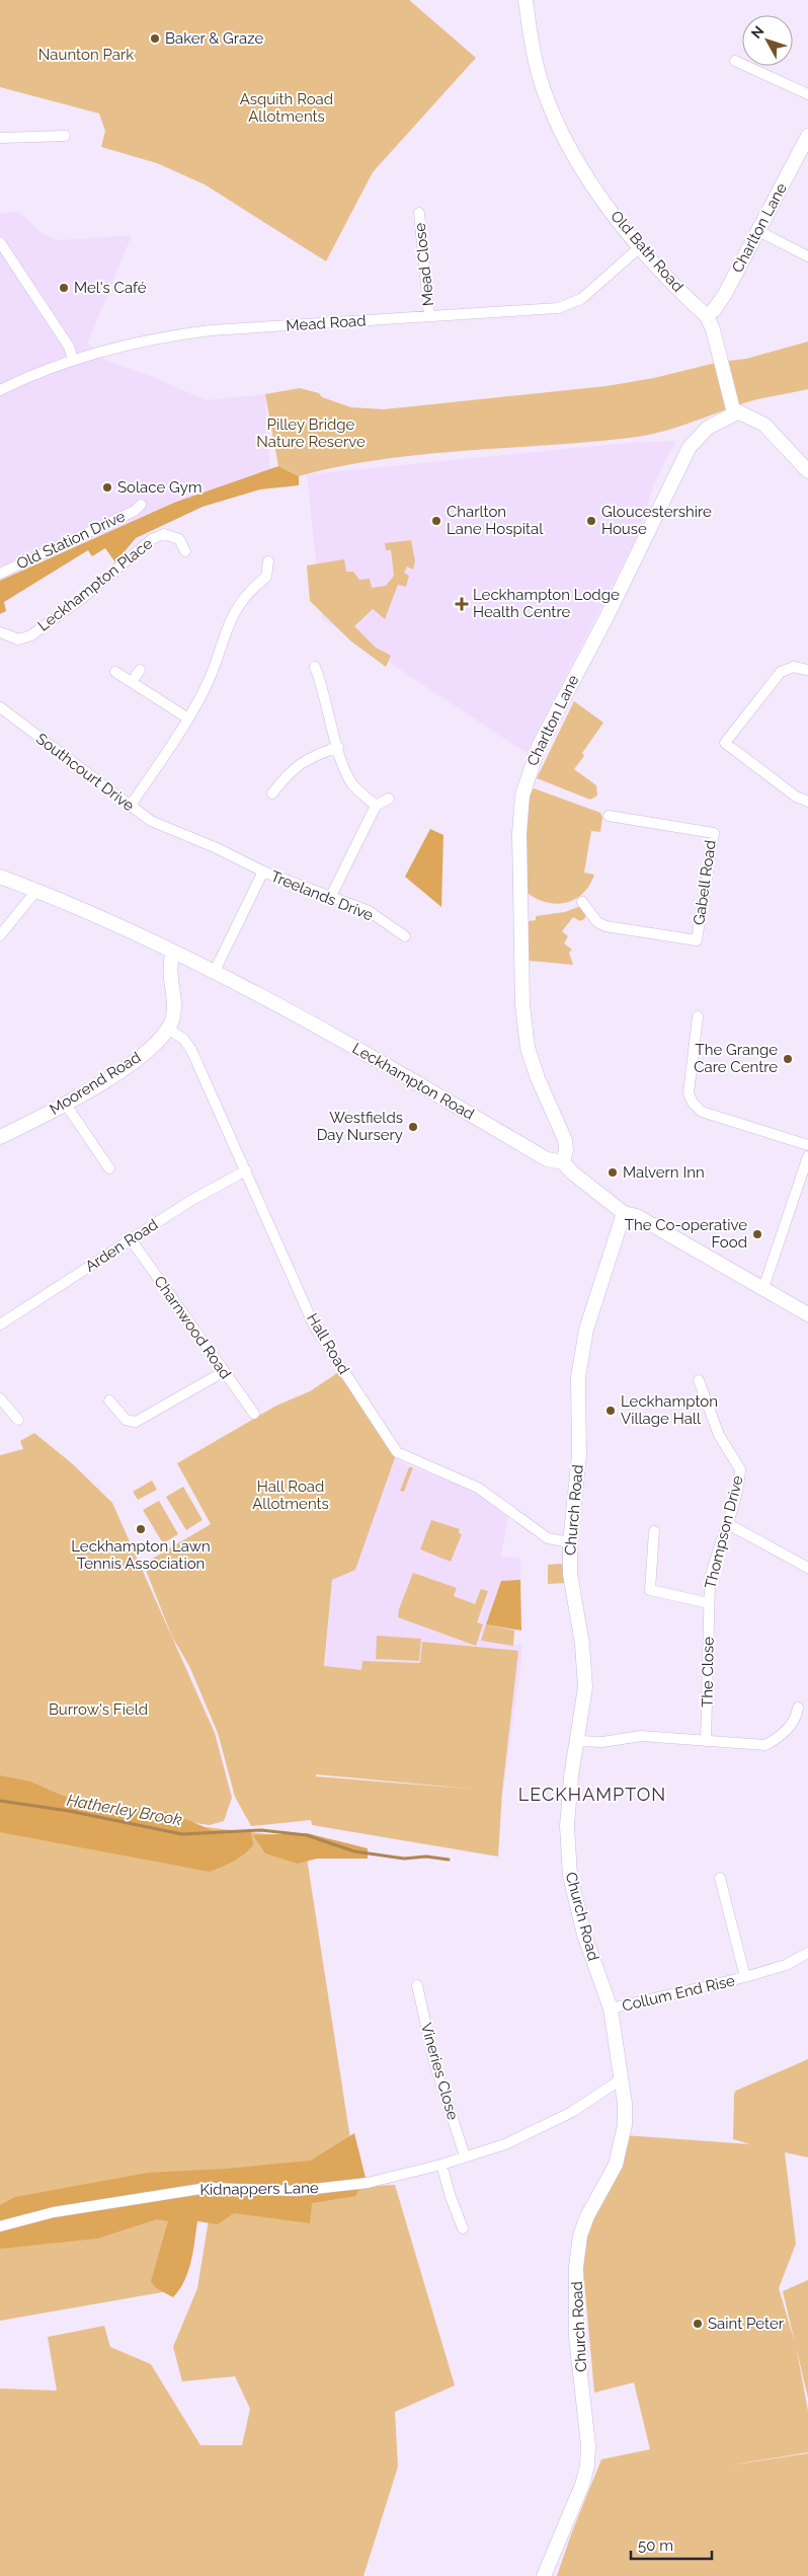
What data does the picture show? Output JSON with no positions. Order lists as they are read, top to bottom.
{
  "streets": {
    "street": [
      "Charlton Lane",
      "Old Bath Road",
      "Mead Close",
      "Mead Road",
      "Old Station Drive",
      "Leckhampton Place",
      "Southcourt Drive",
      "Gabell Road",
      "Treelands Drive",
      "Leckhampton Road",
      "Moorend Road",
      "Arden Road",
      "Charnwood Road",
      "Hall Road",
      "Church Road",
      "Thompson Drive",
      "The Close",
      "Collum End Rise",
      "Vineries Close",
      "Kidnappers Lane"
    ]
  },
  "crossings": [
    ["Charlton Lane", "Old Bath Road"],
    ["Charlton Lane", "Leckhampton Road"],
    ["Old Bath Road", "Mead Road"],
    ["Mead Close", "Mead Road"],
    ["Southcourt Drive", "Treelands Drive"],
    ["Treelands Drive", "Leckhampton Road"],
    ["Leckhampton Road", "Moorend Road"],
    ["Leckhampton Road", "Church Road"],
    ["Moorend Road", "Hall Road"],
    ["Arden Road", "Charnwood Road"],
    ["Arden Road", "Hall Road"],
    ["Hall Road", "Church Road"],
    ["Church Road", "Collum End Rise"],
    ["Church Road", "Kidnappers Lane"],
    ["Thompson Drive", "The Close"],
    ["Vineries Close", "Kidnappers Lane"]
  ],
  "districts": ["LECKHAMPTON"],
  "water": ["Hatherley Brook"],
  "parks": [
    "Naunton Park",
    "Asquith Road Allotments",
    "Pilley Bridge Nature Reserve",
    "Hall Road Allotments",
    "Burrow's Field"
  ],
  "places": {
    "other": [
      "Baker & Graze",
      "Mel's Café",
      "Solace Gym",
      "Charlton Lane Hospital",
      "Gloucestershire House",
      "The Grange Care Centre",
      "Westfields Day Nursery",
      "Malvern Inn",
      "The Co-operative Food",
      "Leckhampton Village Hall",
      "Leckhampton Lawn Tennis Association",
      "Saint Peter"
    ],
    "health": ["Leckhampton Lodge Health Centre"]
  },
  "scale_bar": "50 m",
  "north": "top left"
}
